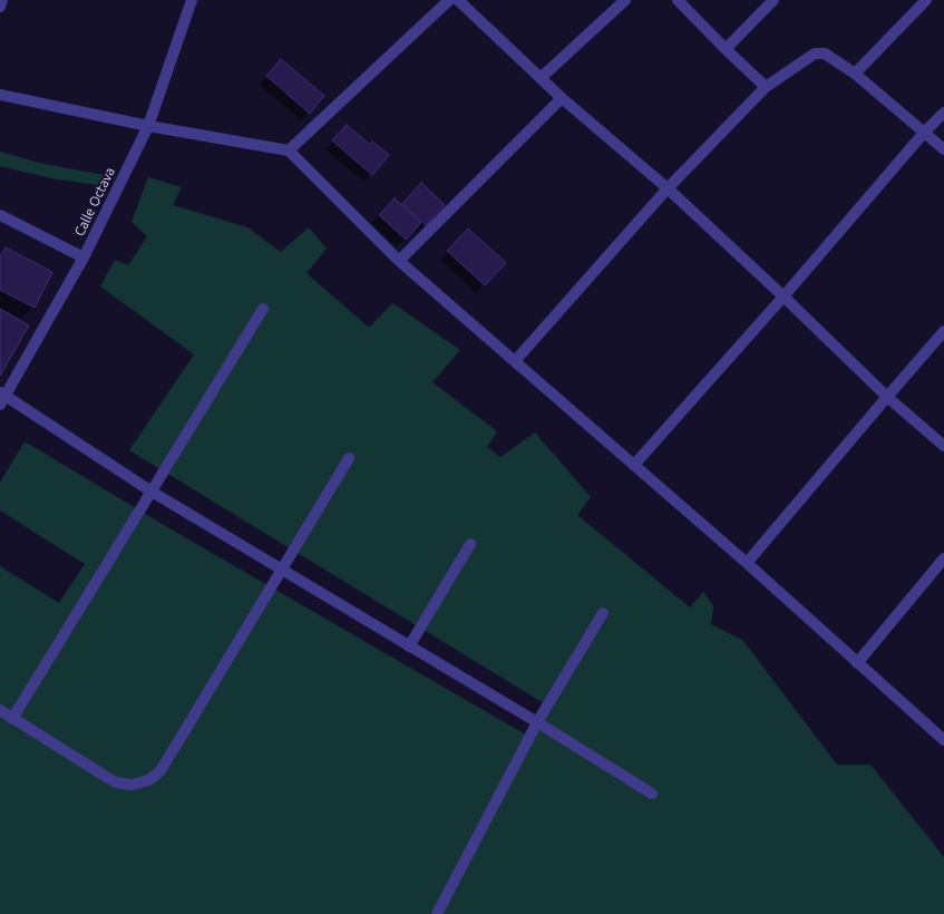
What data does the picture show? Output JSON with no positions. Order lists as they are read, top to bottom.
{
  "streets": {
    "street": ["Calle Octava"]
  }
}
